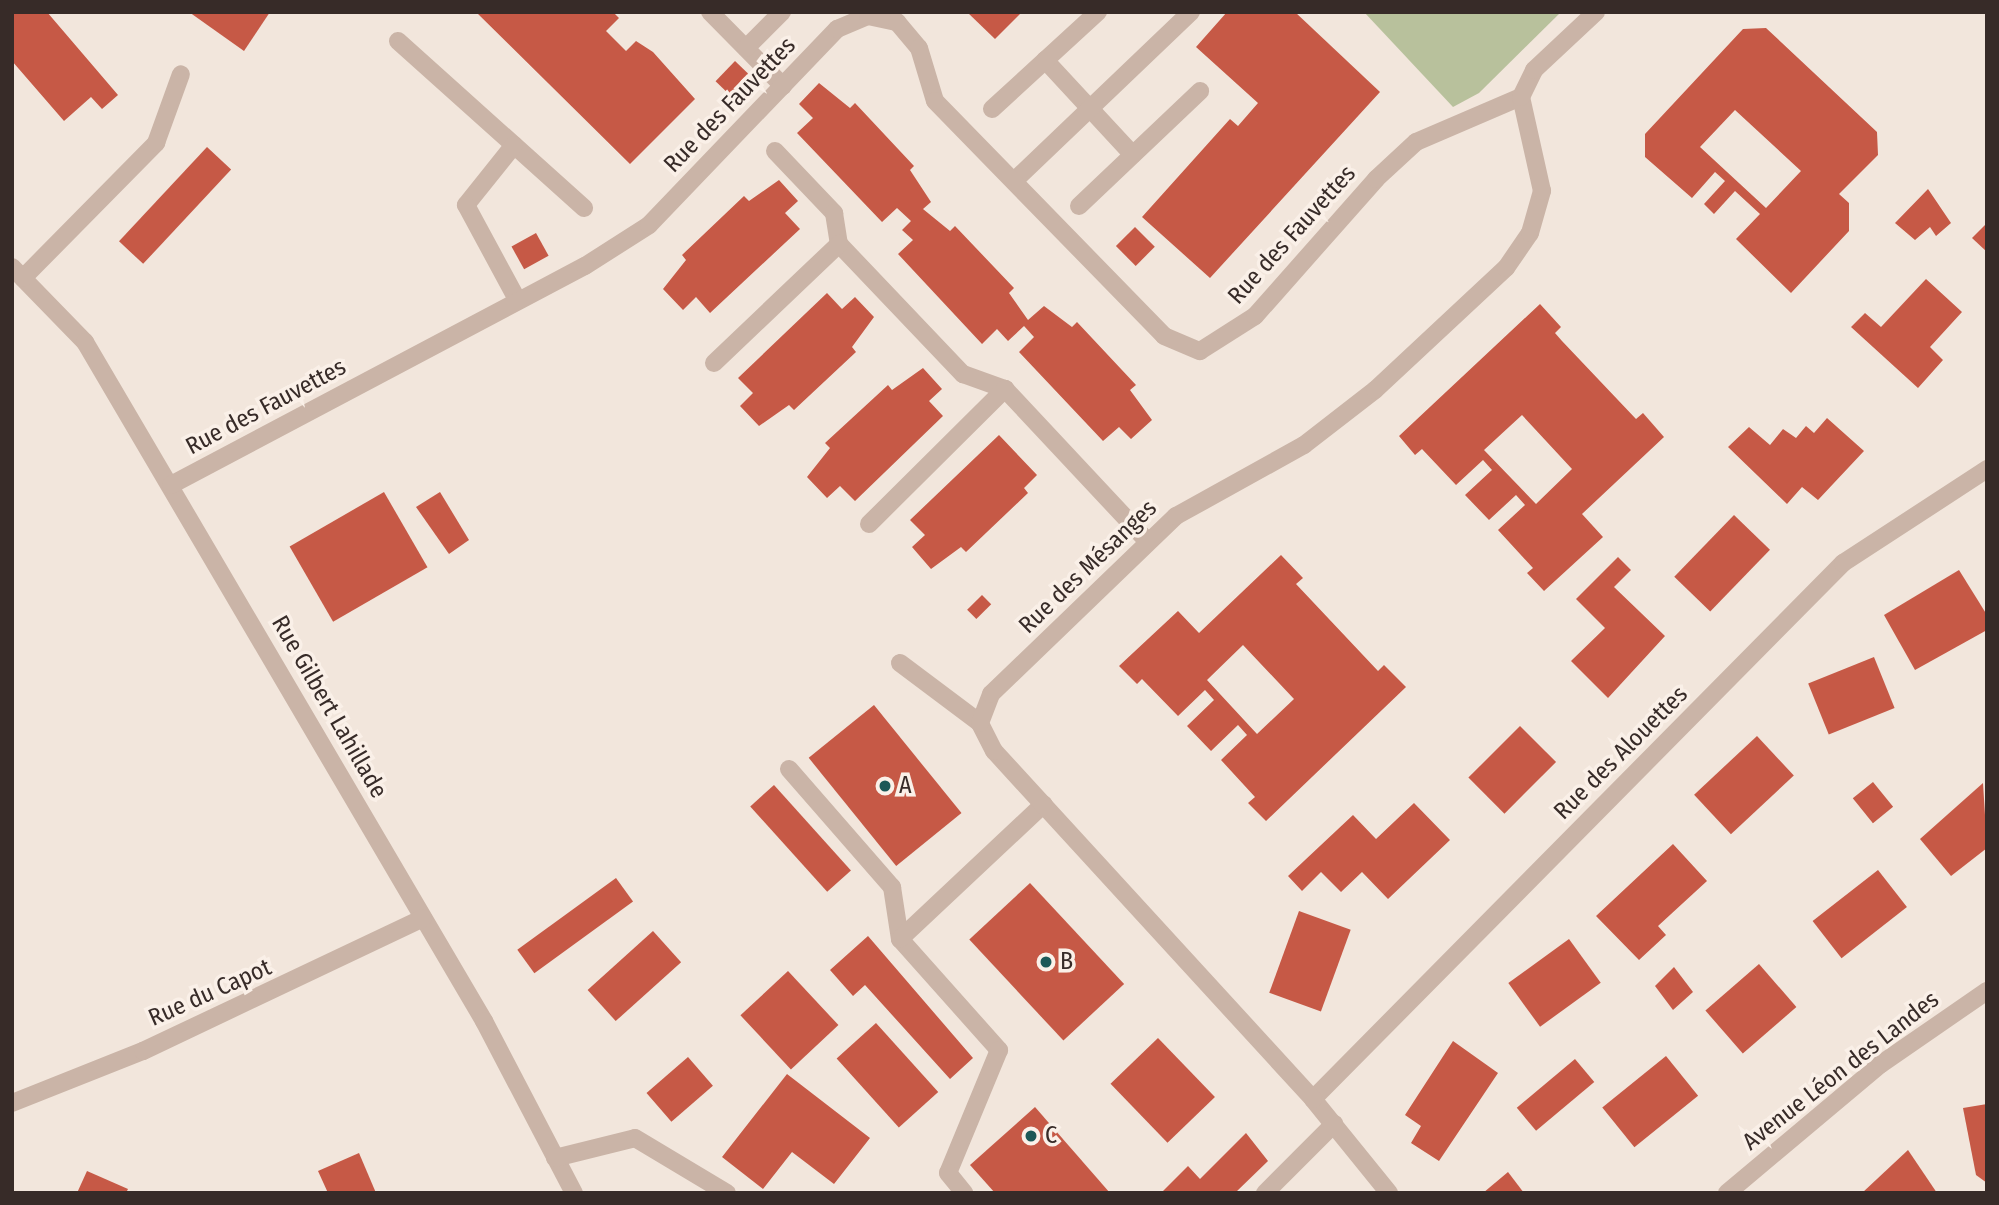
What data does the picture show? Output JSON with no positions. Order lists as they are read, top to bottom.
{
  "streets": {
    "street": [
      "Rue des Fauvettes",
      "Rue des Mésanges",
      "Rue Gilbert Lahillade",
      "Rue des Alouettes",
      "Rue du Capot",
      "Avenue Léon des Landes"
    ]
  },
  "crossings": [
    ["Rue des Fauvettes", "Rue des Mésanges"],
    ["Rue des Fauvettes", "Rue Gilbert Lahillade"],
    ["Rue Gilbert Lahillade", "Rue du Capot"]
  ],
  "places": ["A", "B", "C"]
}
